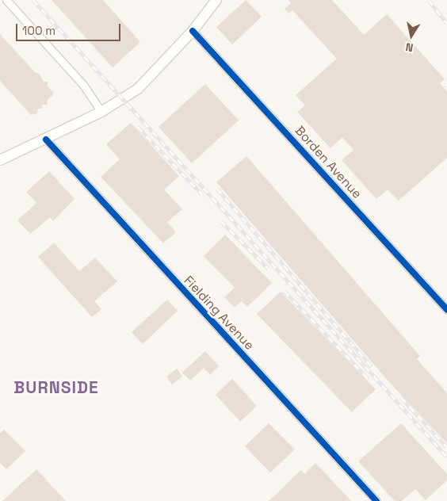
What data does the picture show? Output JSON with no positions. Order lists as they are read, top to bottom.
{
  "streets": {
    "street": ["Borden Avenue", "Fielding Avenue"]
  },
  "districts": ["BURNSIDE"],
  "scale_bar": "100 m",
  "north": "bottom"
}
